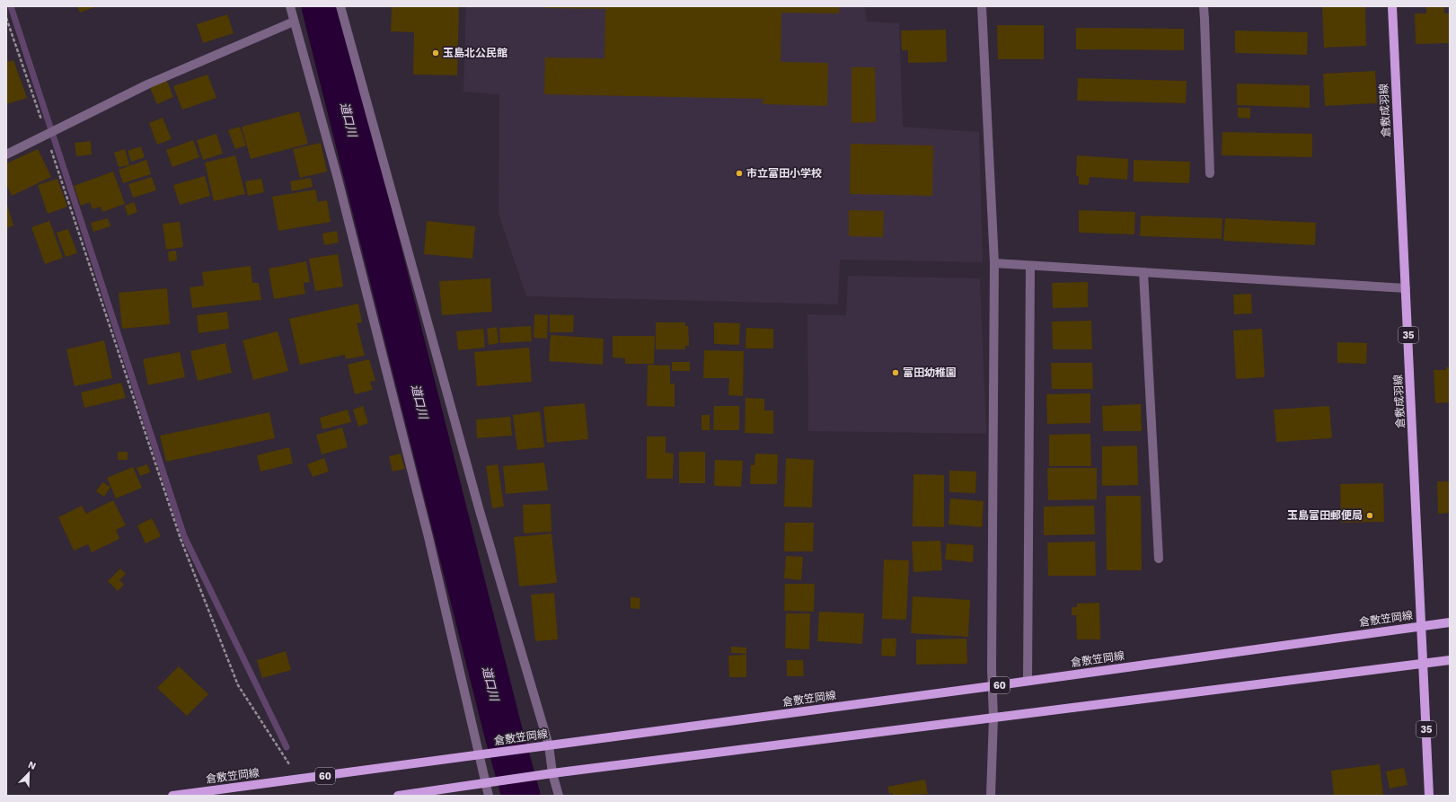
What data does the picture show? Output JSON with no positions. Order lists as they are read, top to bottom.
{
  "streets": {
    "main road": [
      "倉敷成羽線",
      "35",
      "倉敷笠岡線",
      "60"
    ]
  },
  "crossings": [
    ["倉敷成羽線", "倉敷笠岡線"]
  ],
  "water": ["道口川"],
  "places": [
    "玉島北公民館",
    "市立富田小学校",
    "富田幼稚園",
    "玉島富田郵便局"
  ],
  "north": "top right"
}
